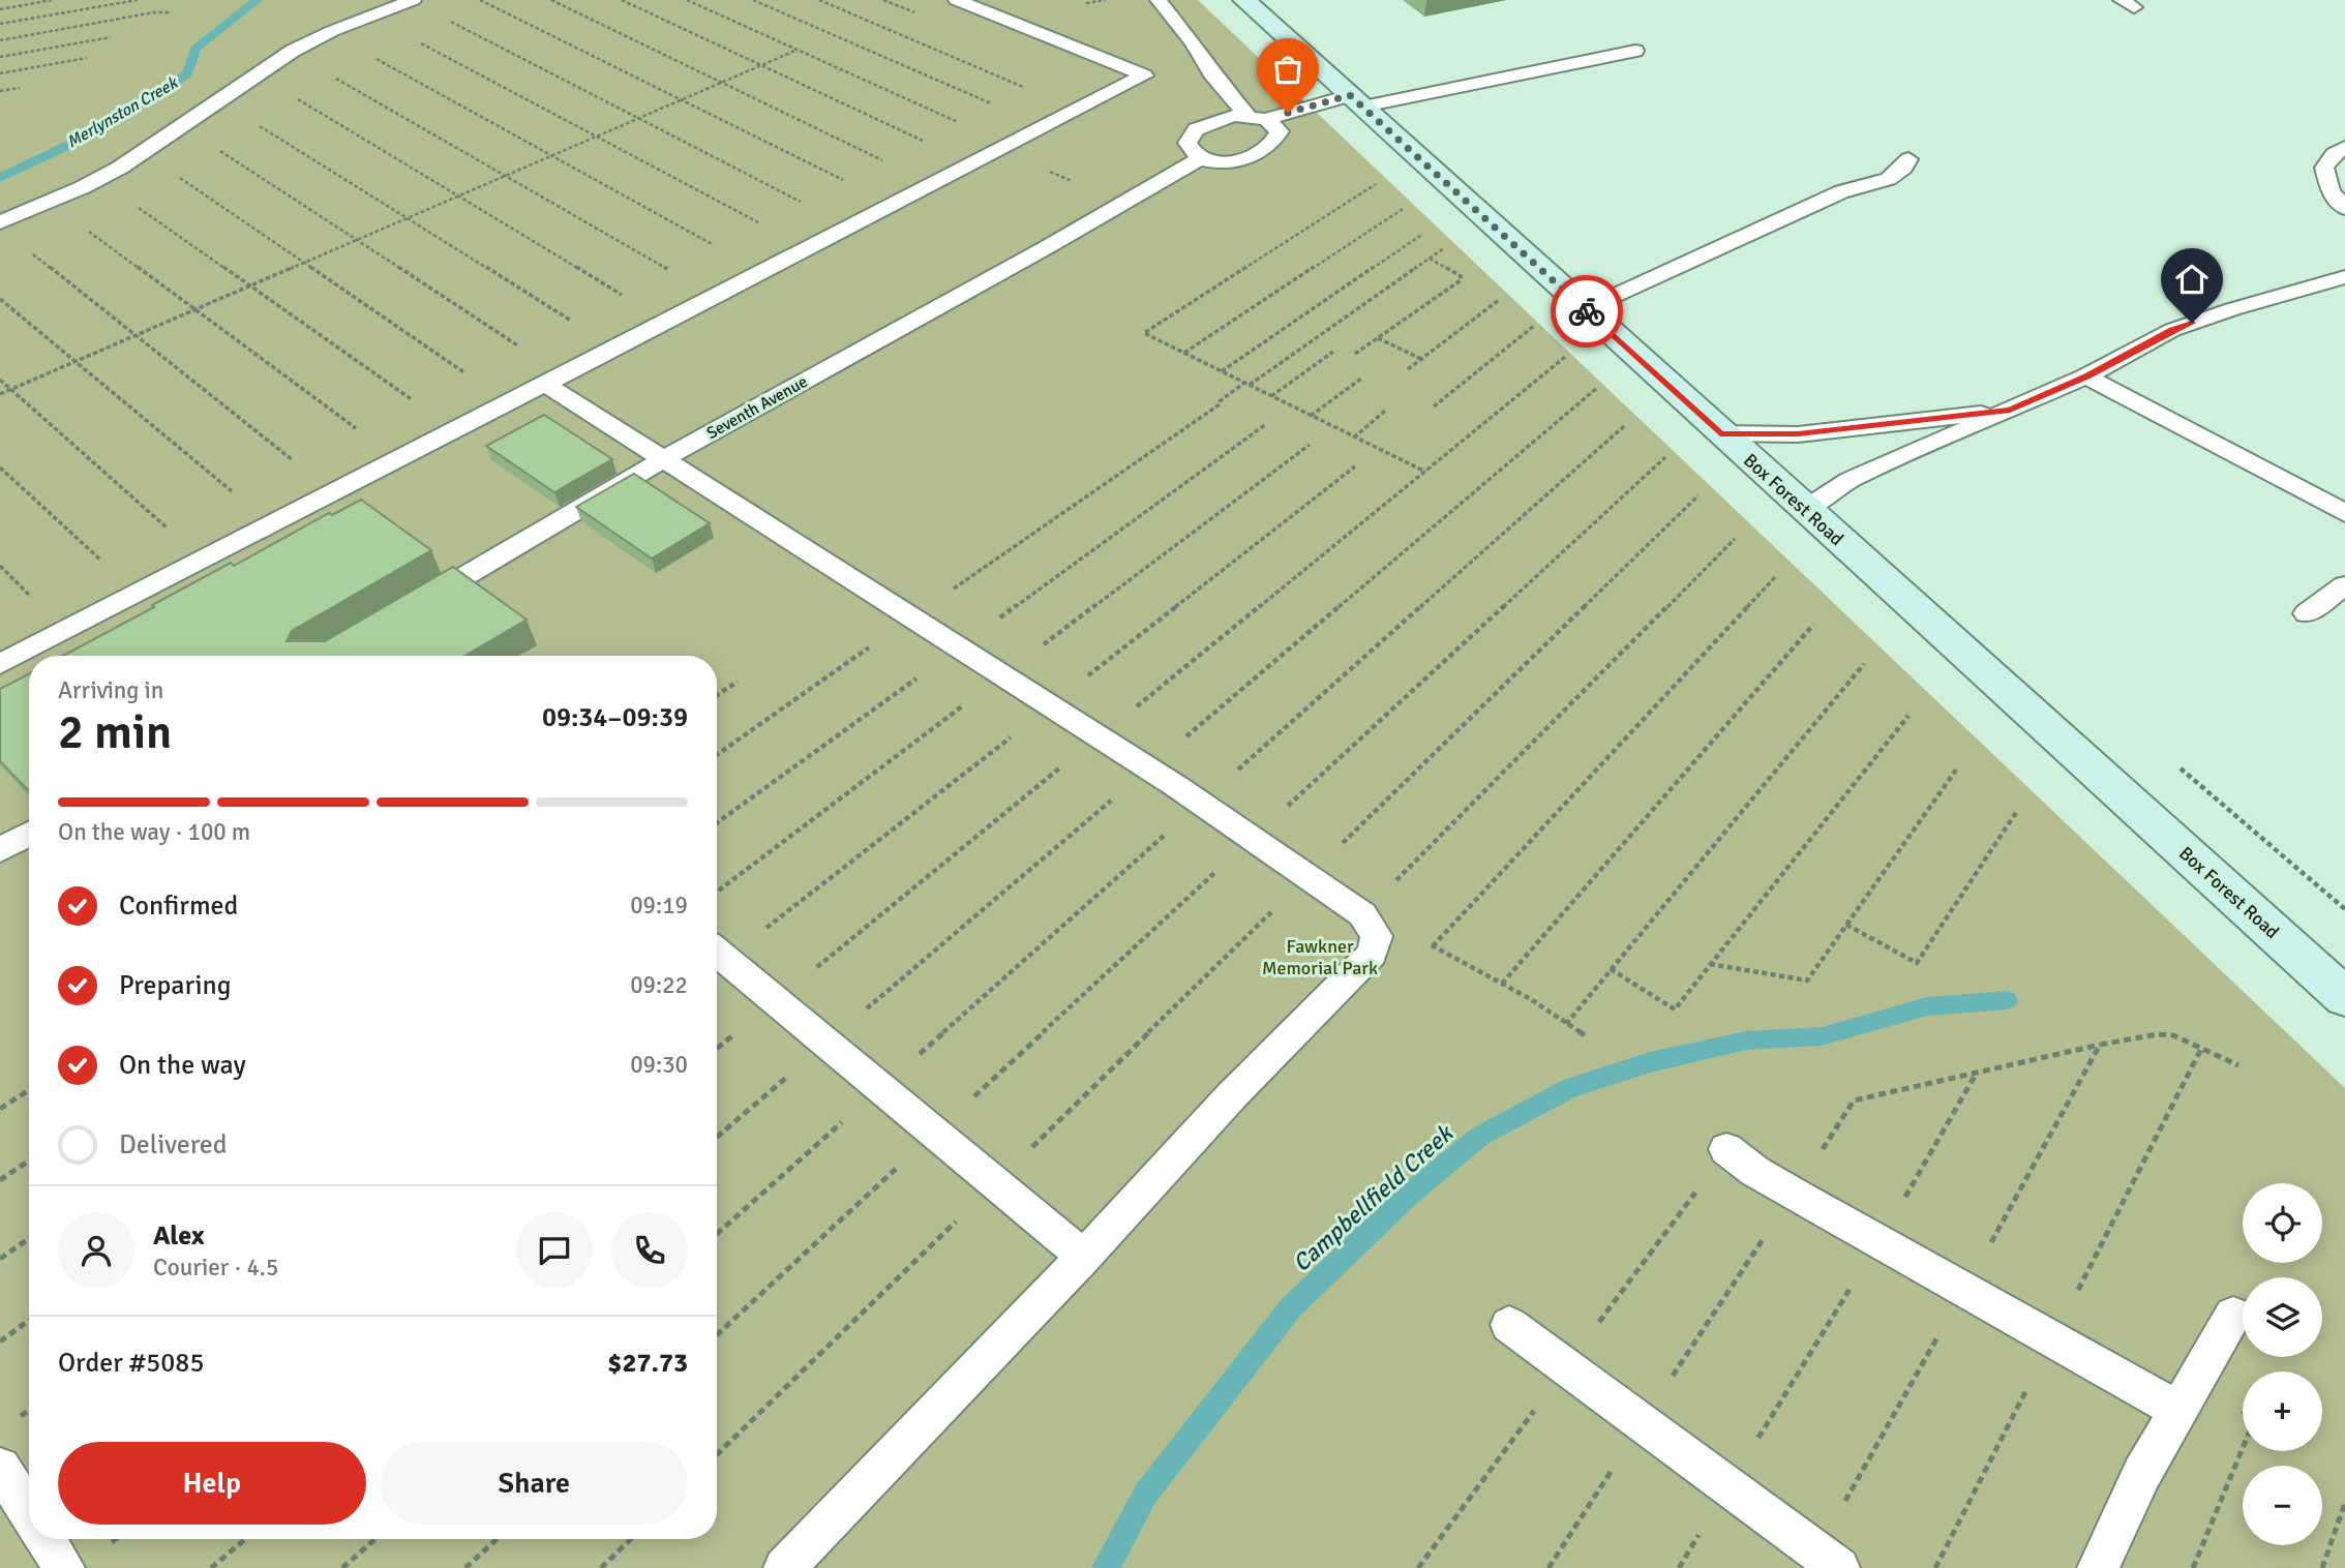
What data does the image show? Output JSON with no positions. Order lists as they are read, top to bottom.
{
  "streets": {
    "street": ["Box Forest Road"],
    "lane": ["Seventh Avenue"]
  },
  "water": ["Merlynston Creek", "Campbellfield Creek"],
  "parks": ["Fawkner Memorial Park"],
  "page": {
    "heading": ["2 min", "Arriving in", "09:34–09:39"],
    "panel": [
      "Alex",
      "Courier · 4.5",
      "Order #5085",
      "$27.73"
    ],
    "bar": "On the way · 100 m",
    "list": [
      ["Confirmed", "09:19"],
      ["Preparing", "09:22"],
      ["On the way", "09:30"],
      "Delivered"
    ],
    "map_buttons": ["+", "−"],
    "buttons": ["Help", "Share"]
  }
}
